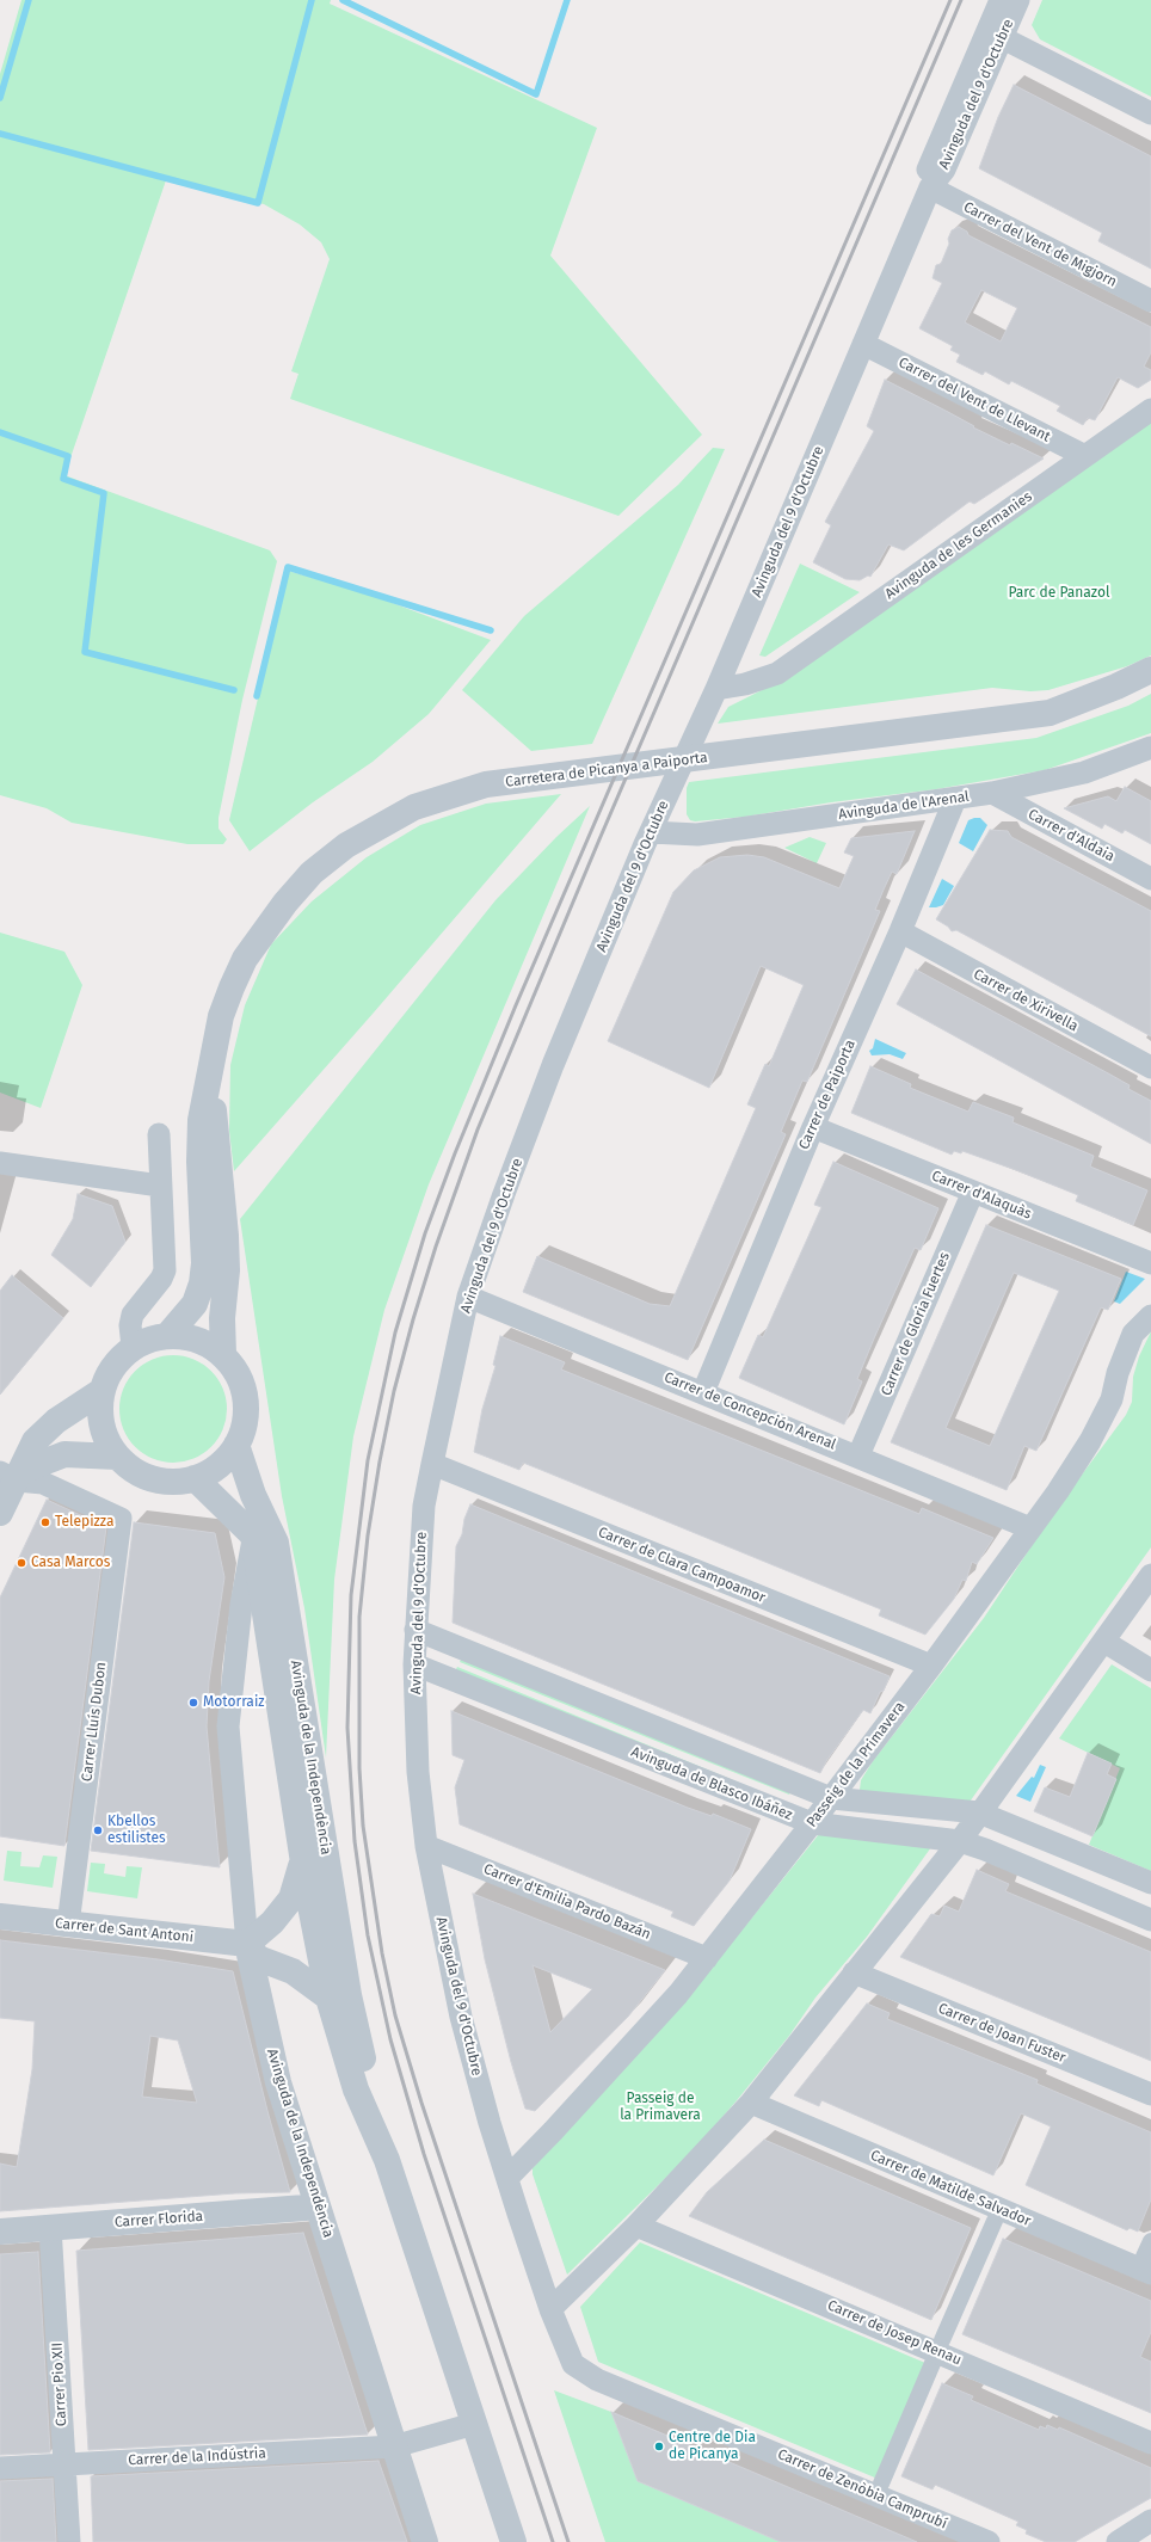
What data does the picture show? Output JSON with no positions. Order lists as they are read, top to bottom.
{
  "streets": {
    "street": [
      "Avinguda del 9 d'Octubre",
      "Carrer del Vent de Migjorn",
      "Carrer del Vent de Llevant",
      "Avinguda de les Germanies",
      "Carretera de Picanya a Paiporta",
      "Avinguda de l'Arenal",
      "Carrer d'Aldaia",
      "Carrer de Xirivella",
      "Carrer de Paiporta",
      "Carrer d'Alaquàs",
      "Carrer de Gloria Fuertes",
      "Carrer de Concepción Arenal",
      "Carrer de Clara Campoamor",
      "Carrer Lluís Dubon",
      "Avinguda de la Independència",
      "Passeig de la Primavera",
      "Avinguda de Blasco Ibáñez",
      "Carrer d'Emilia Pardo Bazán",
      "Carrer de Sant Antoni",
      "Carrer de Joan Fuster",
      "Carrer de Matilde Salvador",
      "Carrer Florida",
      "Carrer de Josep Renau",
      "Carrer Pio XII",
      "Carrer de la Indústria",
      "Carrer de Zenòbia Camprubí"
    ]
  },
  "crossings": [
    ["Avinguda del 9 d'Octubre", "Carrer del Vent de Migjorn"],
    ["Avinguda del 9 d'Octubre", "Carrer del Vent de Llevant"],
    ["Avinguda del 9 d'Octubre", "Avinguda de les Germanies"],
    ["Avinguda del 9 d'Octubre", "Avinguda de l'Arenal"],
    ["Avinguda del 9 d'Octubre", "Carrer de Concepción Arenal"],
    ["Avinguda del 9 d'Octubre", "Carrer de Clara Campoamor"],
    ["Avinguda del 9 d'Octubre", "Passeig de la Primavera"],
    ["Avinguda del 9 d'Octubre", "Avinguda de Blasco Ibáñez"],
    ["Avinguda del 9 d'Octubre", "Carrer d'Emilia Pardo Bazán"],
    ["Avinguda del 9 d'Octubre", "Carrer de Zenòbia Camprubí"],
    ["Carrer del Vent de Llevant", "Avinguda de les Germanies"],
    ["Carretera de Picanya a Paiporta", "Avinguda de la Independència"],
    ["Avinguda de l'Arenal", "Carrer d'Aldaia"],
    ["Avinguda de l'Arenal", "Carrer de Paiporta"],
    ["Carrer de Xirivella", "Carrer de Paiporta"],
    ["Carrer de Paiporta", "Carrer d'Alaquàs"],
    ["Carrer de Paiporta", "Carrer de Concepción Arenal"],
    ["Carrer d'Alaquàs", "Carrer de Gloria Fuertes"],
    ["Carrer de Gloria Fuertes", "Carrer de Concepción Arenal"],
    ["Carrer de Concepción Arenal", "Passeig de la Primavera"],
    ["Carrer de Clara Campoamor", "Passeig de la Primavera"],
    ["Carrer Lluís Dubon", "Carrer de Sant Antoni"],
    ["Avinguda de la Independència", "Carrer de Sant Antoni"],
    ["Avinguda de la Independència", "Carrer Florida"],
    ["Avinguda de la Independència", "Carrer de la Indústria"],
    ["Passeig de la Primavera", "Avinguda de Blasco Ibáñez"],
    ["Passeig de la Primavera", "Carrer d'Emilia Pardo Bazán"],
    ["Carrer Florida", "Carrer Pio XII"],
    ["Carrer Pio XII", "Carrer de la Indústria"]
  ],
  "parks": ["Parc de Panazol", "Passeig de la Primavera"],
  "places": [
    "Telepizza",
    "Casa Marcos",
    "Motorraiz",
    "Kbellos estilistes",
    "Centre de Dia de Picanya"
  ]
}
